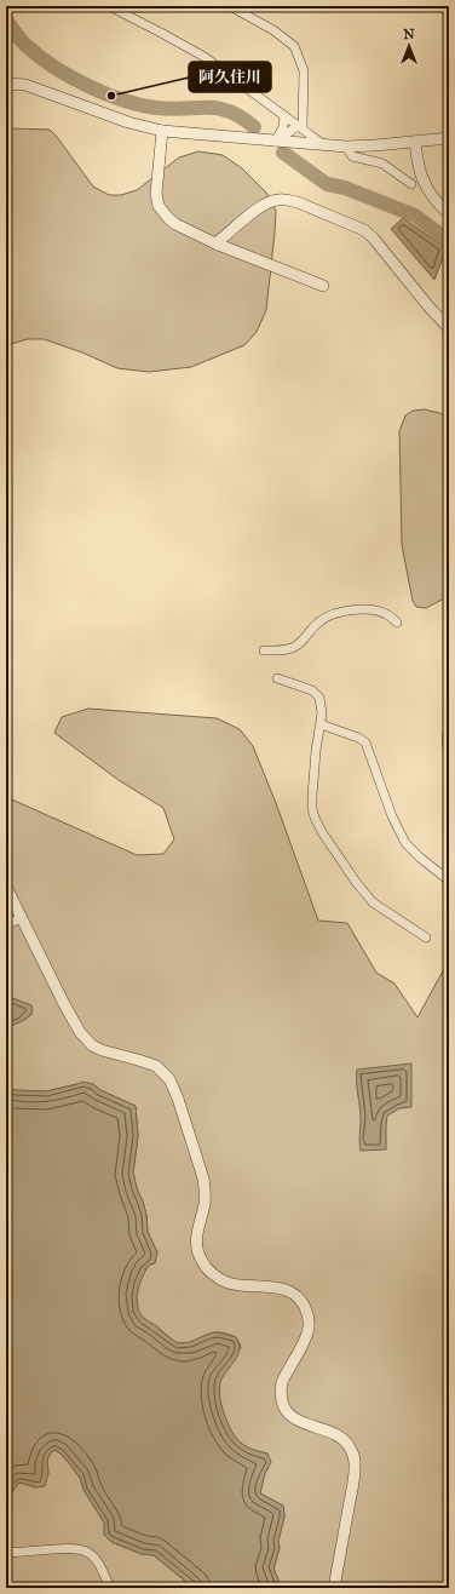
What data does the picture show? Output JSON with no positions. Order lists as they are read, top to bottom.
{
  "places": ["阿久住川"],
  "north": "top"
}
